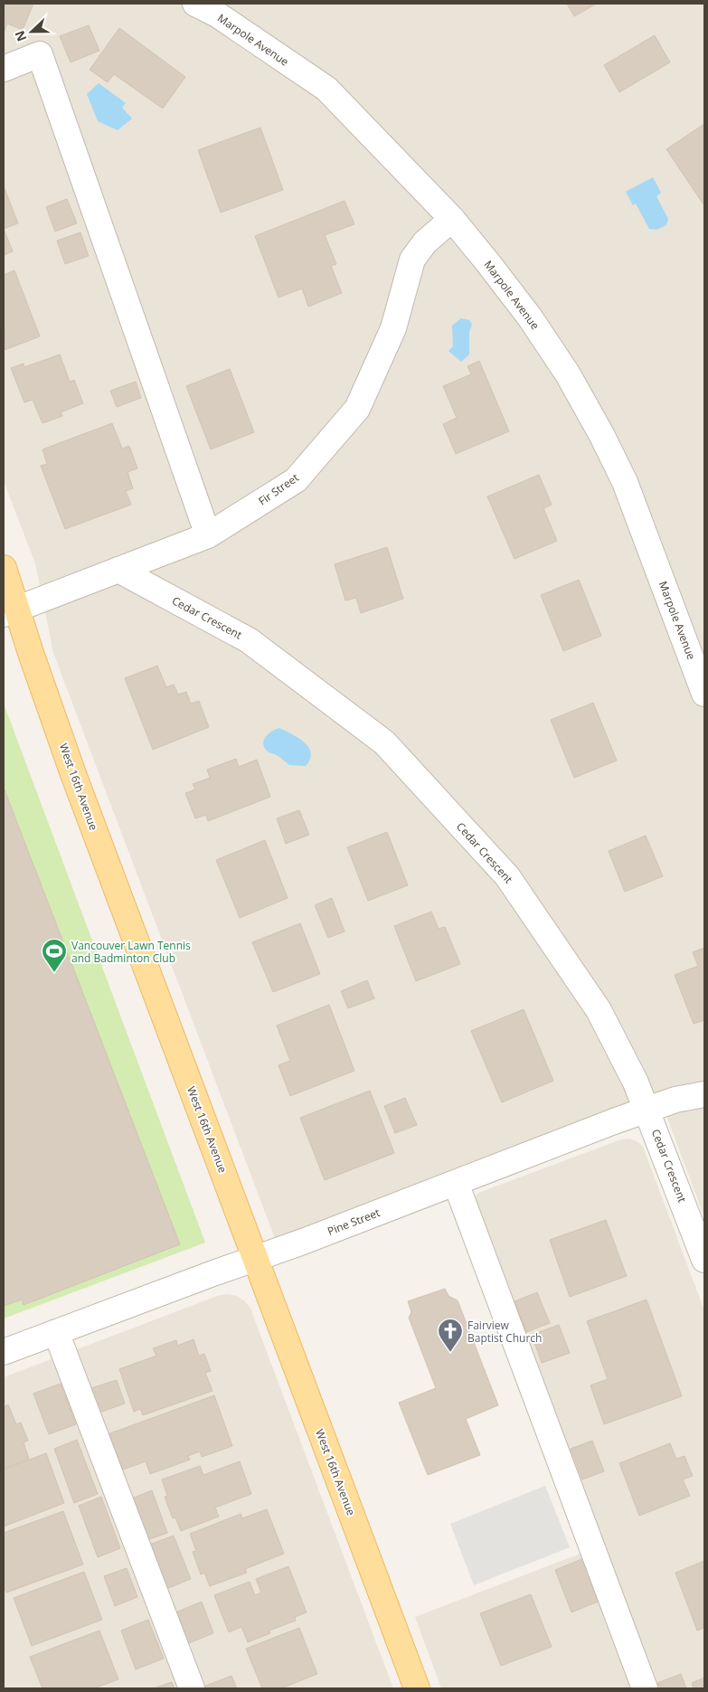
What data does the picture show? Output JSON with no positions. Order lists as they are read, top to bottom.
{
  "streets": {
    "main road": ["West 16th Avenue"],
    "street": [
      "Marpole Avenue",
      "Fir Street",
      "Cedar Crescent",
      "Pine Street"
    ]
  },
  "crossings": [
    ["Marpole Avenue", "Fir Street"],
    ["Fir Street", "Cedar Crescent"],
    ["Fir Street", "West 16th Avenue"],
    ["Cedar Crescent", "Pine Street"],
    ["West 16th Avenue", "Pine Street"]
  ],
  "places": {
    "sports": ["Vancouver Lawn Tennis and Badminton Club"],
    "church": ["Fairview Baptist Church"]
  },
  "north": "left"
}
